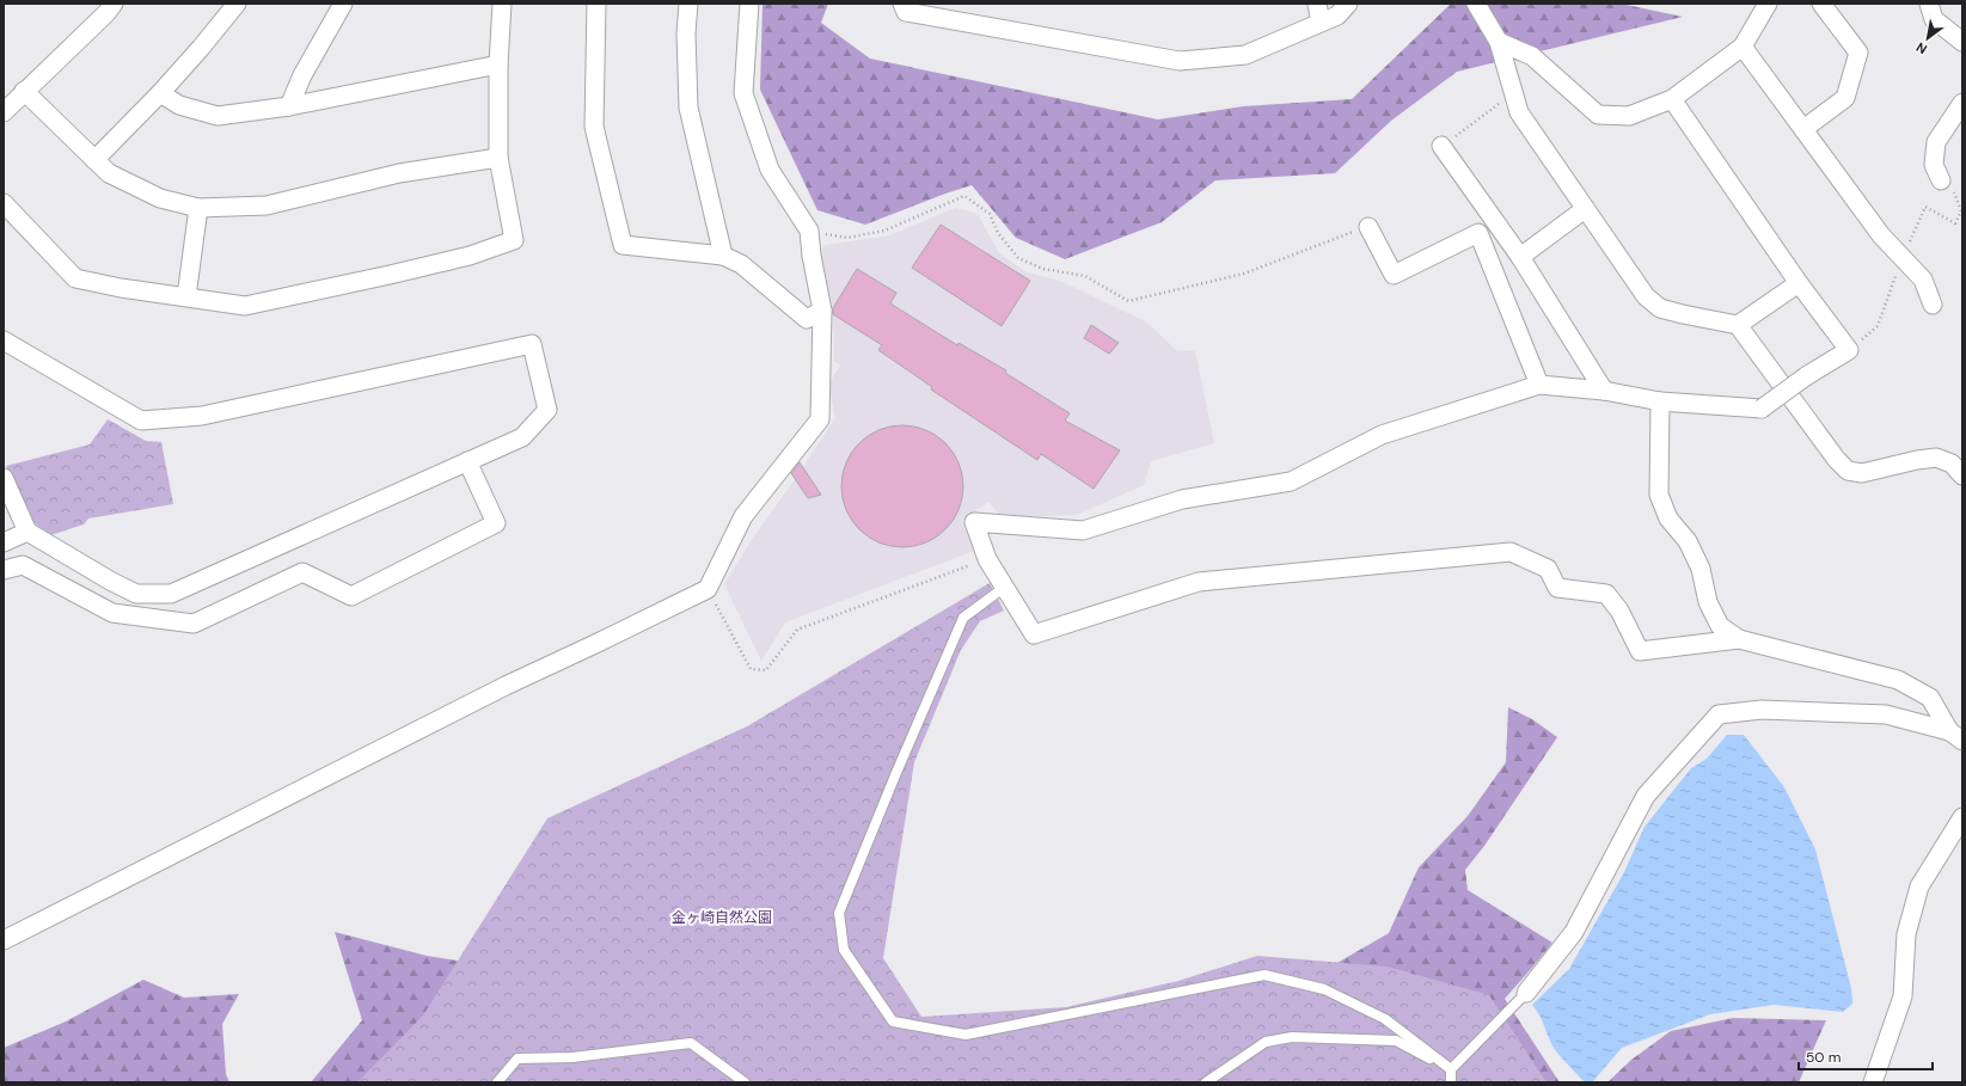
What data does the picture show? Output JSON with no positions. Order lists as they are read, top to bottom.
{
  "parks": ["金ヶ崎自然公園"],
  "scale_bar": "50 m",
  "north": "bottom left"
}
